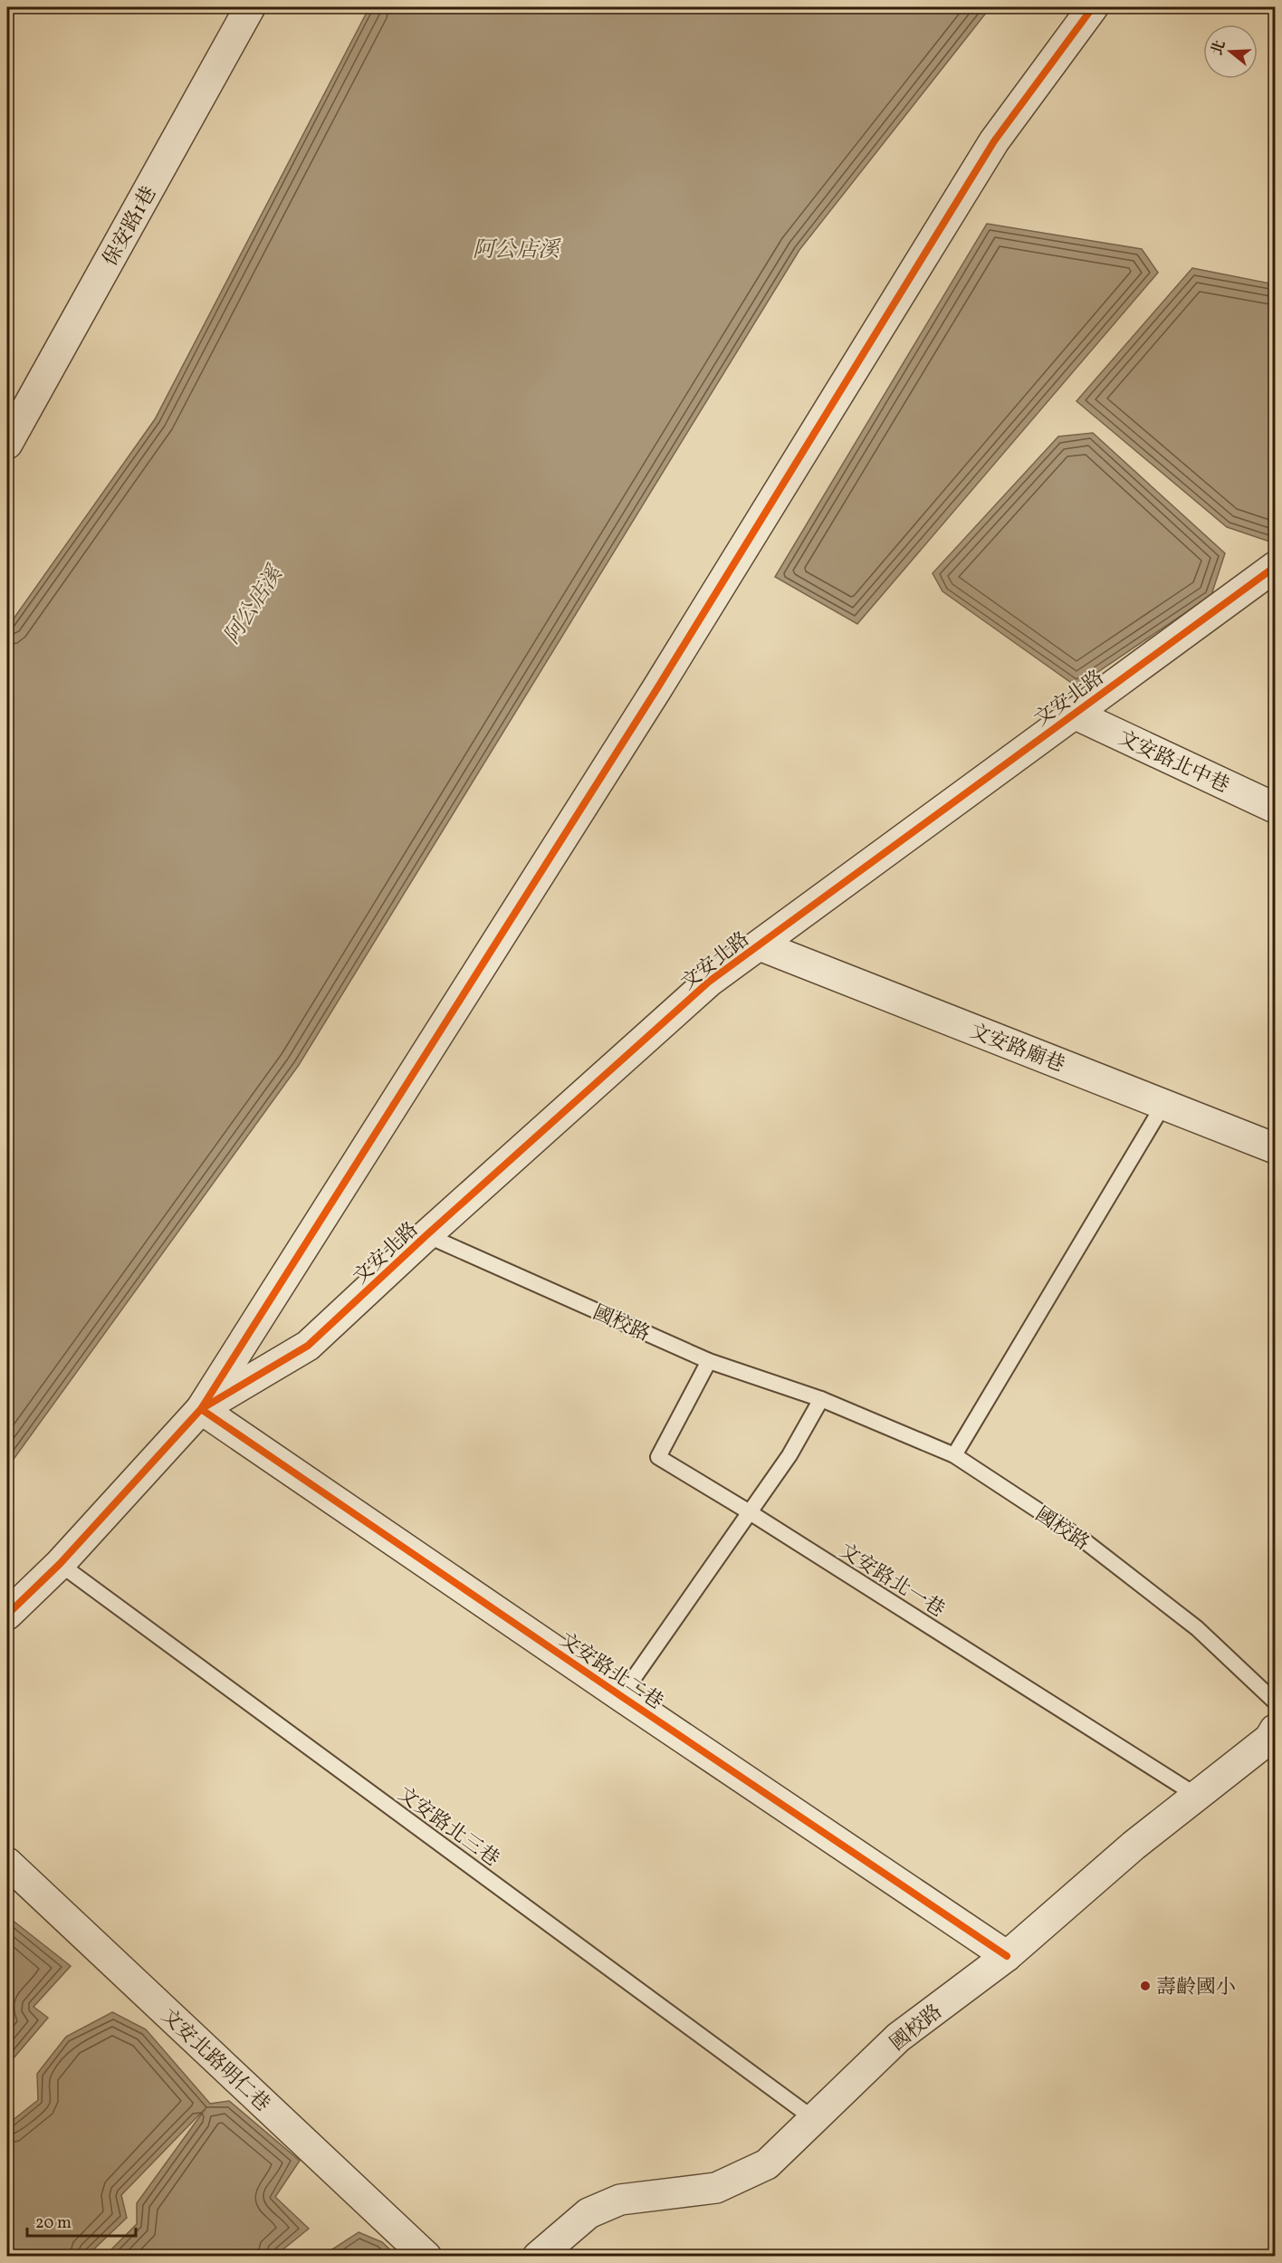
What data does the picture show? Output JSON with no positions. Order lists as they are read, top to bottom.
{
  "streets": {
    "street": [
      "保安路1巷",
      "文安北路",
      "文安路北中巷",
      "文安路廟巷",
      "國校路",
      "文安路北二巷",
      "文安北路明仁巷"
    ],
    "lane": ["文安路北一巷", "文安路北三巷"]
  },
  "crossings": [
    ["文安北路", "文安路北中巷"],
    ["文安北路", "文安路廟巷"],
    ["文安北路", "國校路"],
    ["文安北路", "文安路北二巷"],
    ["國校路", "文安路北一巷"],
    ["國校路", "文安路北二巷"],
    ["國校路", "文安路北三巷"]
  ],
  "water": ["阿公店溪"],
  "places": ["壽齡國小"],
  "scale_bar": "20 m",
  "north": "left"
}
